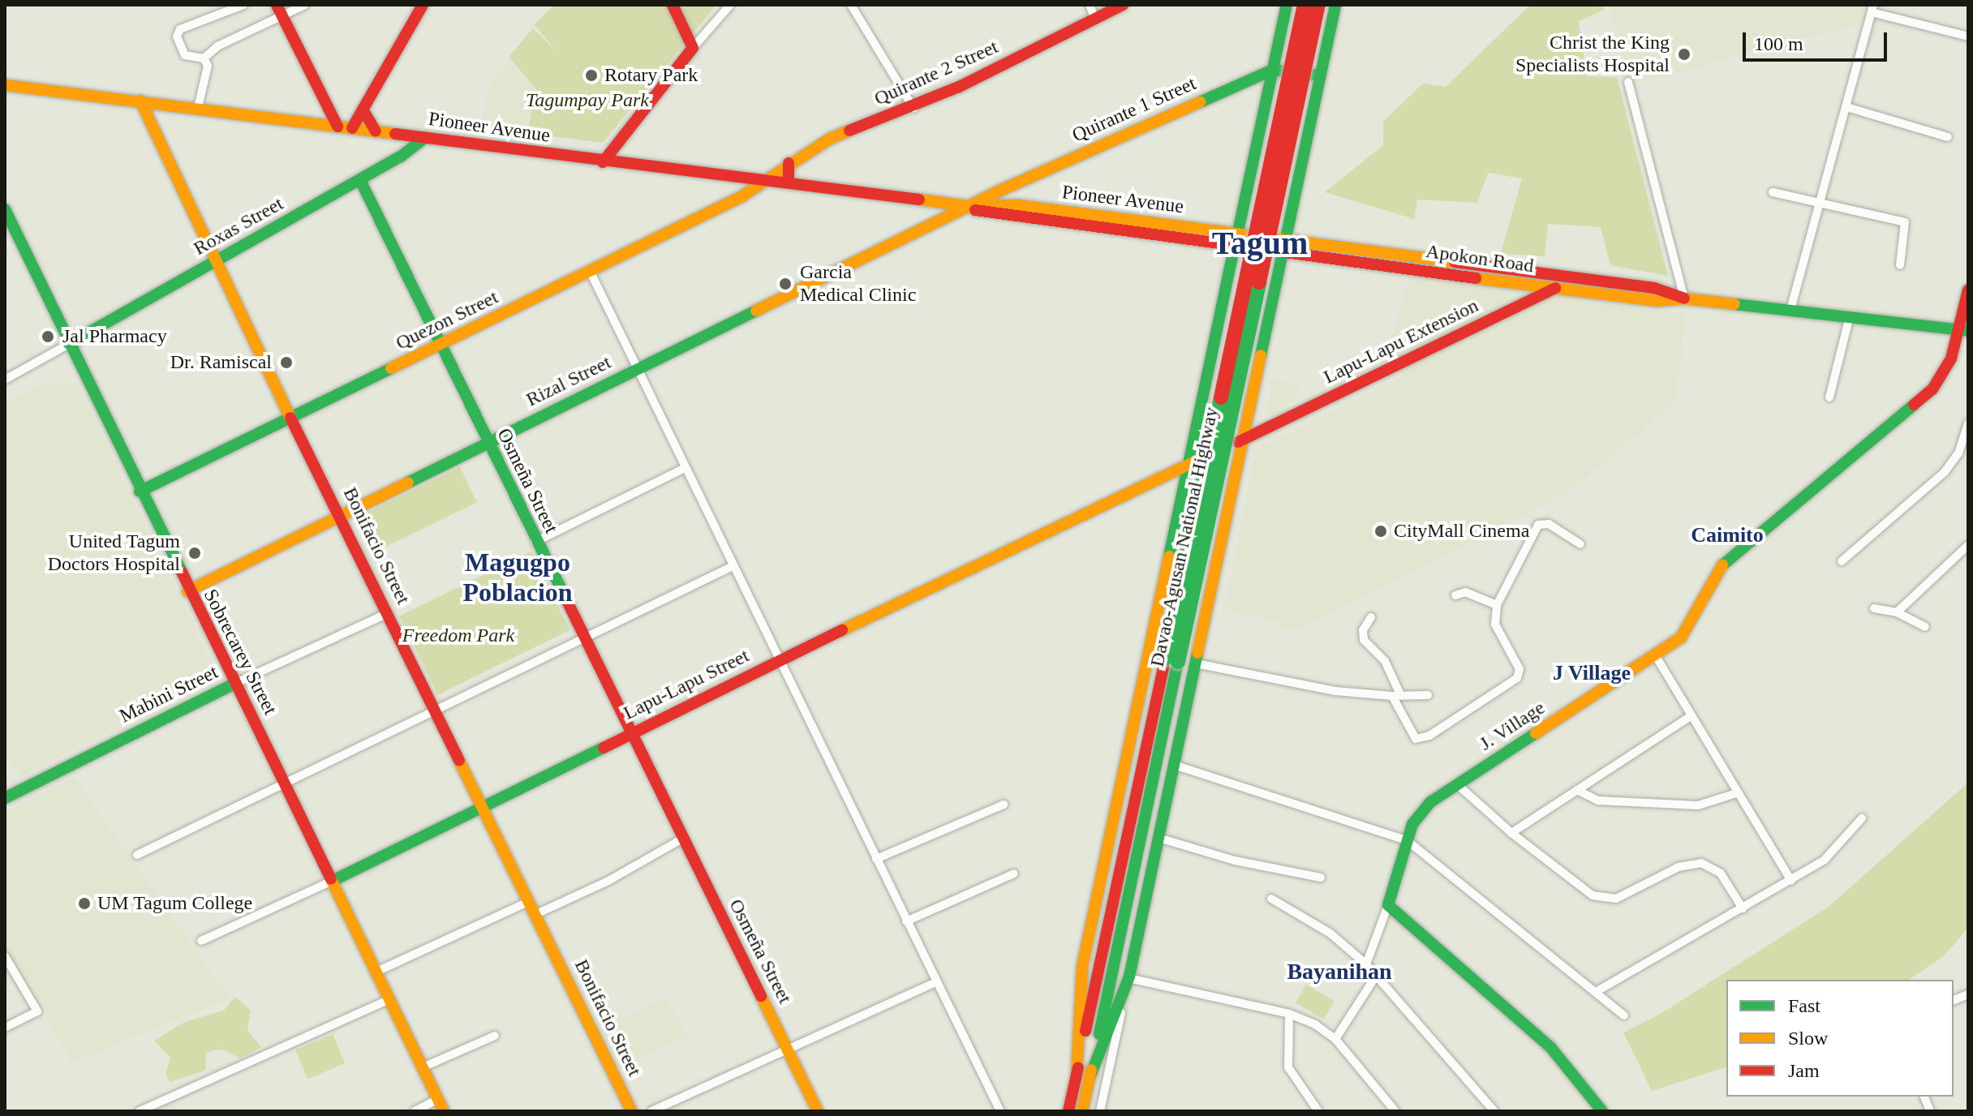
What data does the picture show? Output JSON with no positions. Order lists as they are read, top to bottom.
{
  "streets": {
    "main road": [
      "Quirante 2 Street",
      "Quirante 1 Street",
      "Pioneer Avenue",
      "Roxas Street",
      "Apokon Road",
      "Quezon Street",
      "Lapu-Lapu Extension",
      "Rizal Street",
      "Osmeña Street",
      "Davao-Agusan National Highway",
      "Bonifacio Street",
      "Sobrecarey Street",
      "Lapu-Lapu Street",
      "Mabini Street",
      "J. Village"
    ]
  },
  "crossings": [
    ["Quirante 2 Street", "Pioneer Avenue"],
    ["Quirante 2 Street", "Quezon Street"],
    ["Quirante 1 Street", "Pioneer Avenue"],
    ["Quirante 1 Street", "Rizal Street"],
    ["Quirante 1 Street", "Davao-Agusan National Highway"],
    ["Pioneer Avenue", "Roxas Street"],
    ["Pioneer Avenue", "Apokon Road"],
    ["Pioneer Avenue", "Quezon Street"],
    ["Pioneer Avenue", "Rizal Street"],
    ["Pioneer Avenue", "Davao-Agusan National Highway"],
    ["Pioneer Avenue", "Bonifacio Street"],
    ["Roxas Street", "Osmeña Street"],
    ["Roxas Street", "Bonifacio Street"],
    ["Roxas Street", "Sobrecarey Street"],
    ["Apokon Road", "Lapu-Lapu Extension"],
    ["Apokon Road", "Davao-Agusan National Highway"],
    ["Apokon Road", "J. Village"],
    ["Quezon Street", "Osmeña Street"],
    ["Quezon Street", "Bonifacio Street"],
    ["Quezon Street", "Sobrecarey Street"],
    ["Lapu-Lapu Extension", "Davao-Agusan National Highway"],
    ["Lapu-Lapu Extension", "Lapu-Lapu Street"],
    ["Rizal Street", "Osmeña Street"],
    ["Rizal Street", "Bonifacio Street"],
    ["Rizal Street", "Sobrecarey Street"],
    ["Osmeña Street", "Lapu-Lapu Street"],
    ["Davao-Agusan National Highway", "Lapu-Lapu Street"],
    ["Bonifacio Street", "Lapu-Lapu Street"],
    ["Bonifacio Street", "Mabini Street"],
    ["Sobrecarey Street", "Lapu-Lapu Street"],
    ["Sobrecarey Street", "Mabini Street"]
  ],
  "districts": [
    "Tagum",
    "Caimito",
    "Magugpo Poblacion",
    "J Village",
    "Bayanihan"
  ],
  "parks": ["Tagumpay Park", "Freedom Park"],
  "places": [
    "Christ the King Specialists Hospital",
    "Rotary Park",
    "Garcia Medical Clinic",
    "Jal Pharmacy",
    "Dr. Ramiscal",
    "CityMall Cinema",
    "United Tagum Doctors Hospital",
    "UM Tagum College"
  ],
  "legend": ["Fast", "Slow", "Jam"],
  "scale_bar": "100 m"
}
